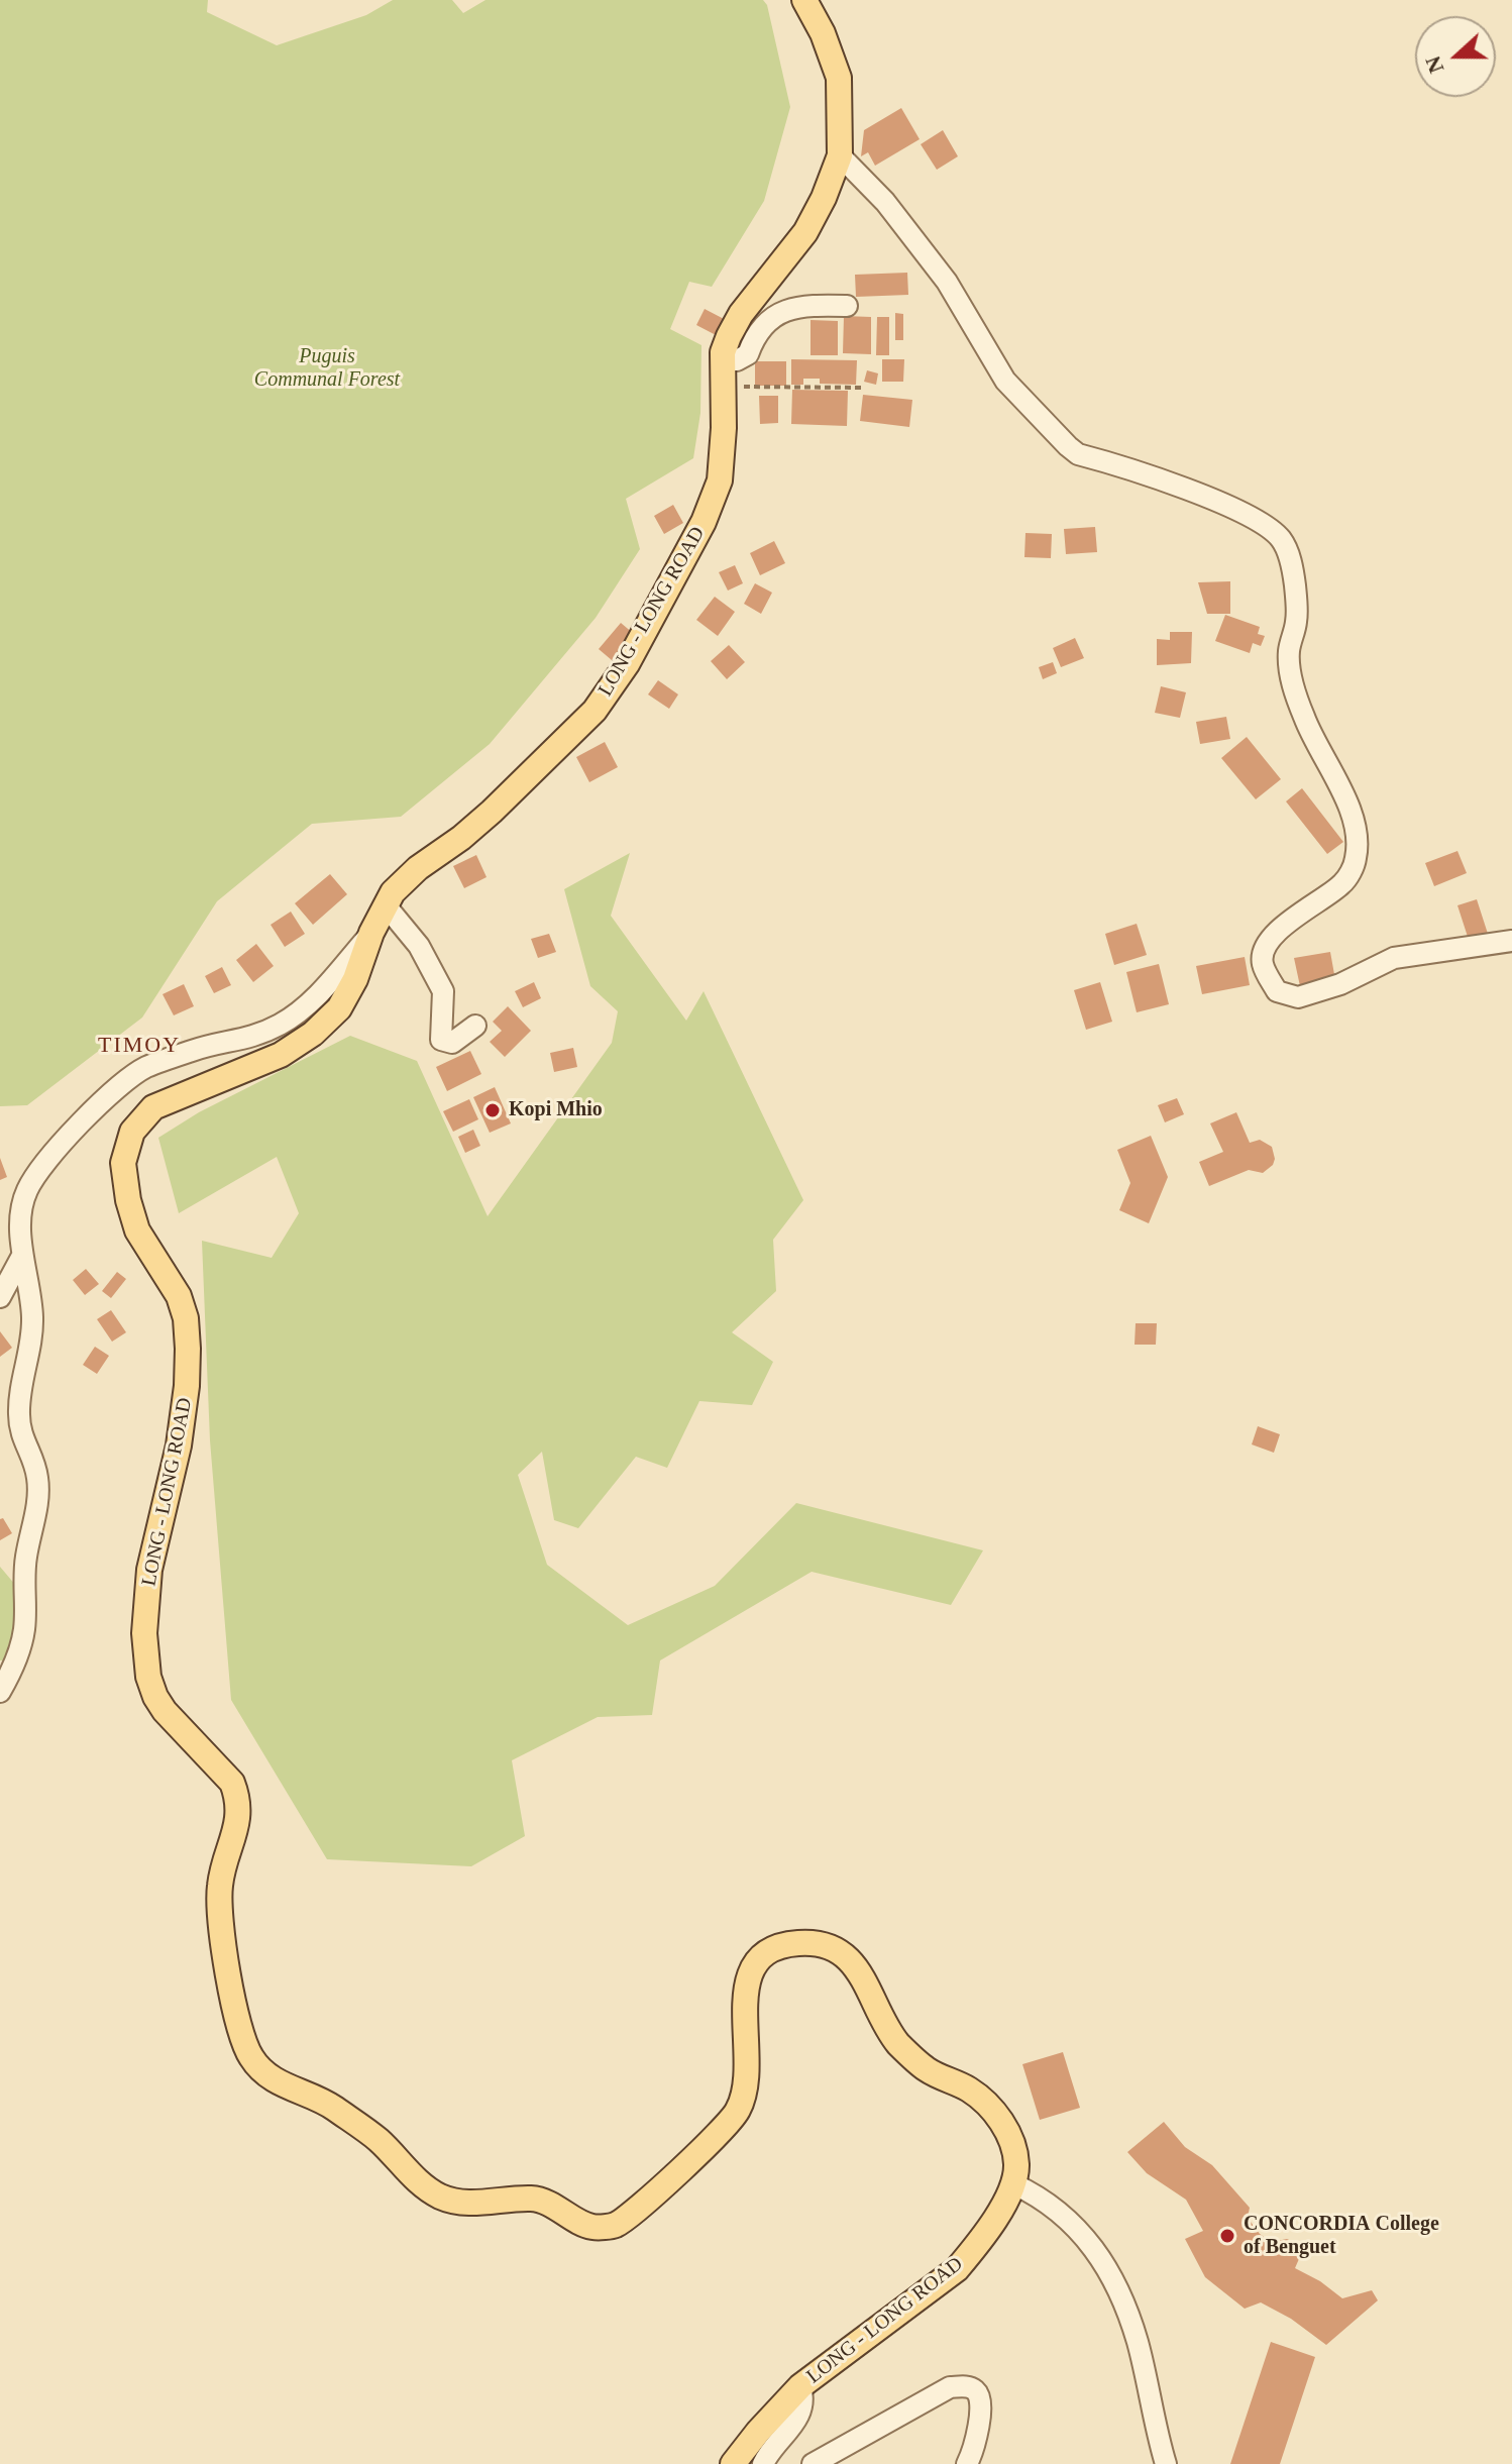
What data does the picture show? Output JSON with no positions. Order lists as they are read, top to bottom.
{
  "streets": {
    "main road": ["LONG - LONG ROAD"]
  },
  "districts": ["TIMOY"],
  "parks": ["Puguis Communal Forest"],
  "places": ["Kopi Mhio", "CONCORDIA College of Benguet"],
  "north": "left"
}
